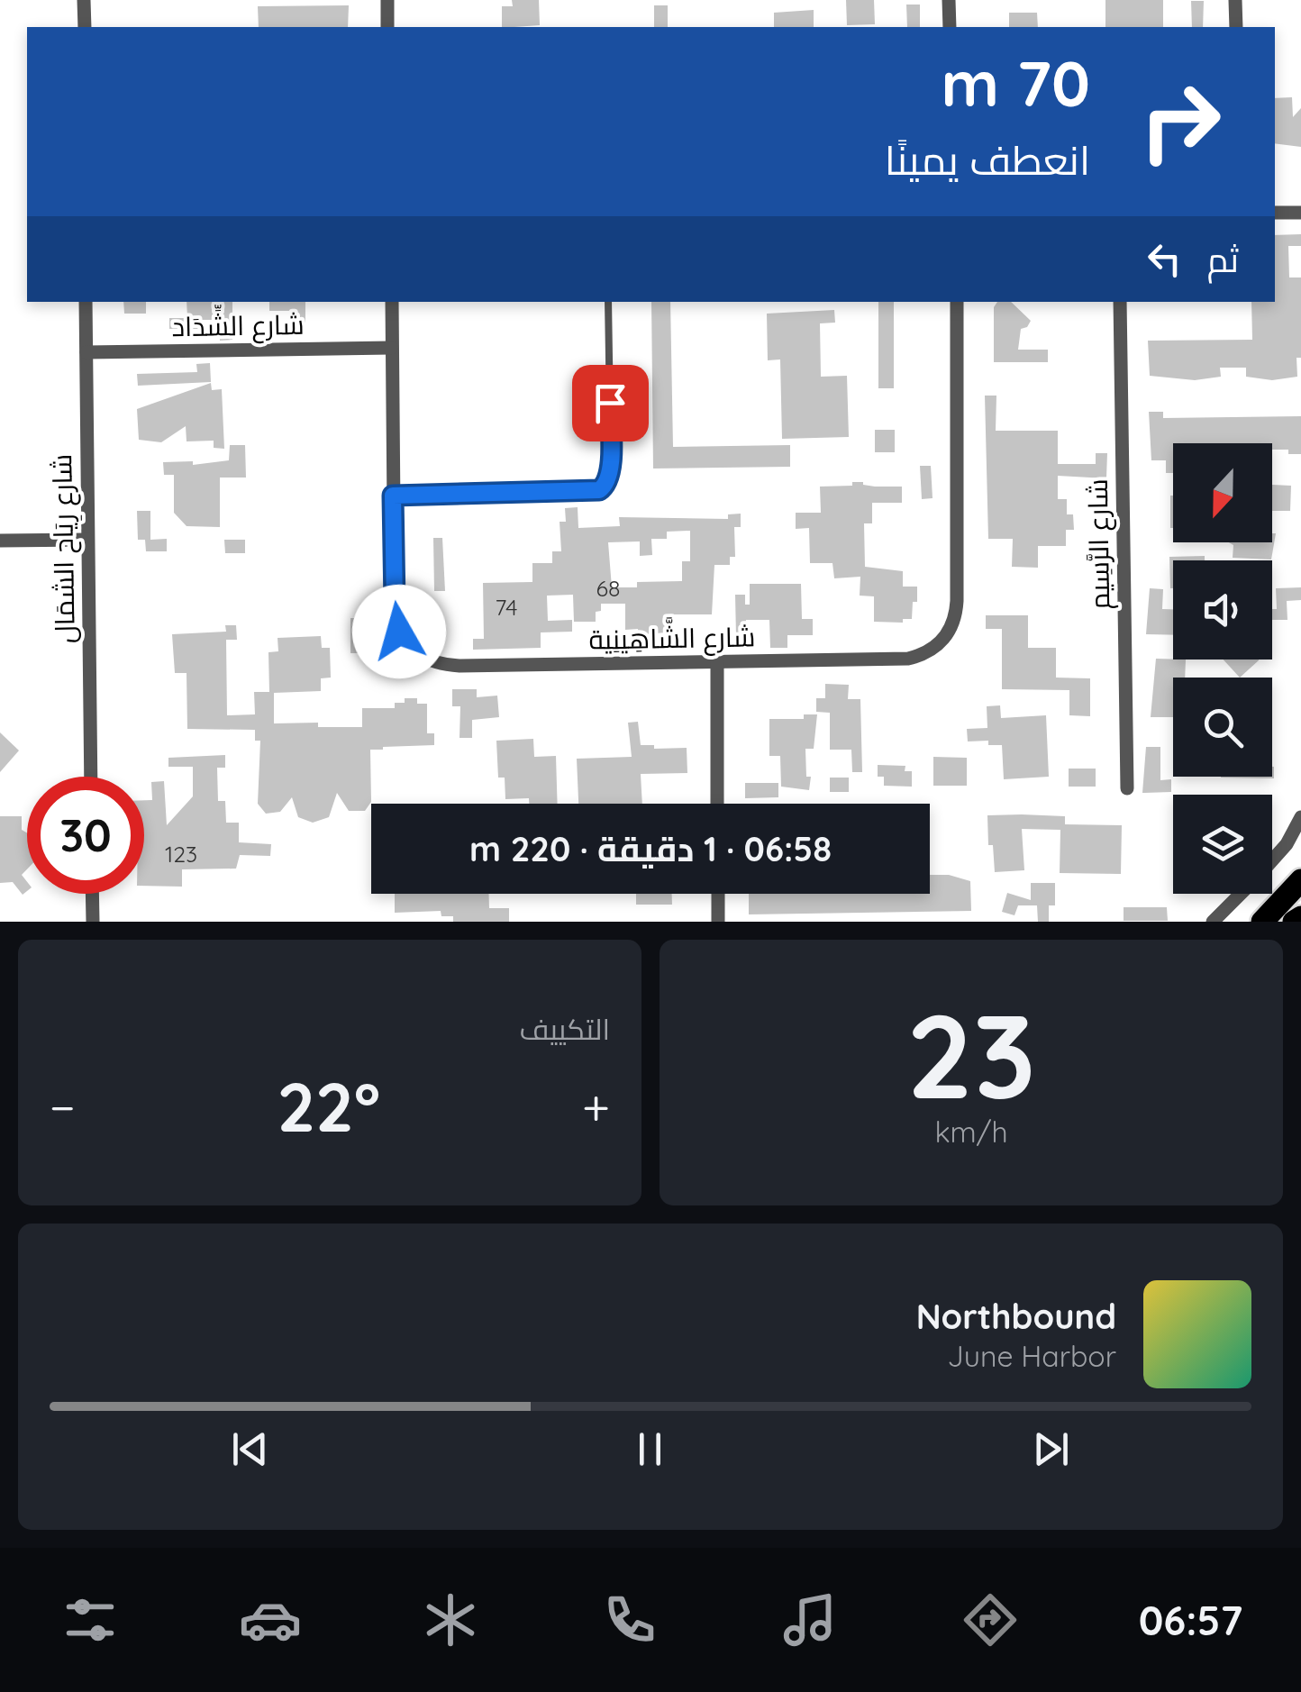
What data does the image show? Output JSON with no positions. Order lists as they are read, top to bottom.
{
  "streets": {
    "street": [
      "شارع الشِّدَاد",
      "شارع الرَّسِيم",
      "شارع رِيَاح الشمَال",
      "شارع الشَّاهِينِية"
    ]
  },
  "crossings": [
    ["شارع الشِّدَاد", "شارع رِيَاح الشمَال"],
    ["شارع الشِّدَاد", "شارع الشَّاهِينِية"]
  ],
  "house_numbers": ["68", "74", "123"],
  "north": "bottom",
  "page": {
    "turn": ["70 m", "انعطف يمينًا"],
    "then": "ثم",
    "limit": "30",
    "trip": "06:58 · 1 دقيقة · 220 m",
    "tile": [
      ["23", "km/h"],
      "التكييف"
    ],
    "heat": ["−", "22°", "+"],
    "song": ["Northbound", "June Harbor"],
    "tabs": "06:57"
  }
}
